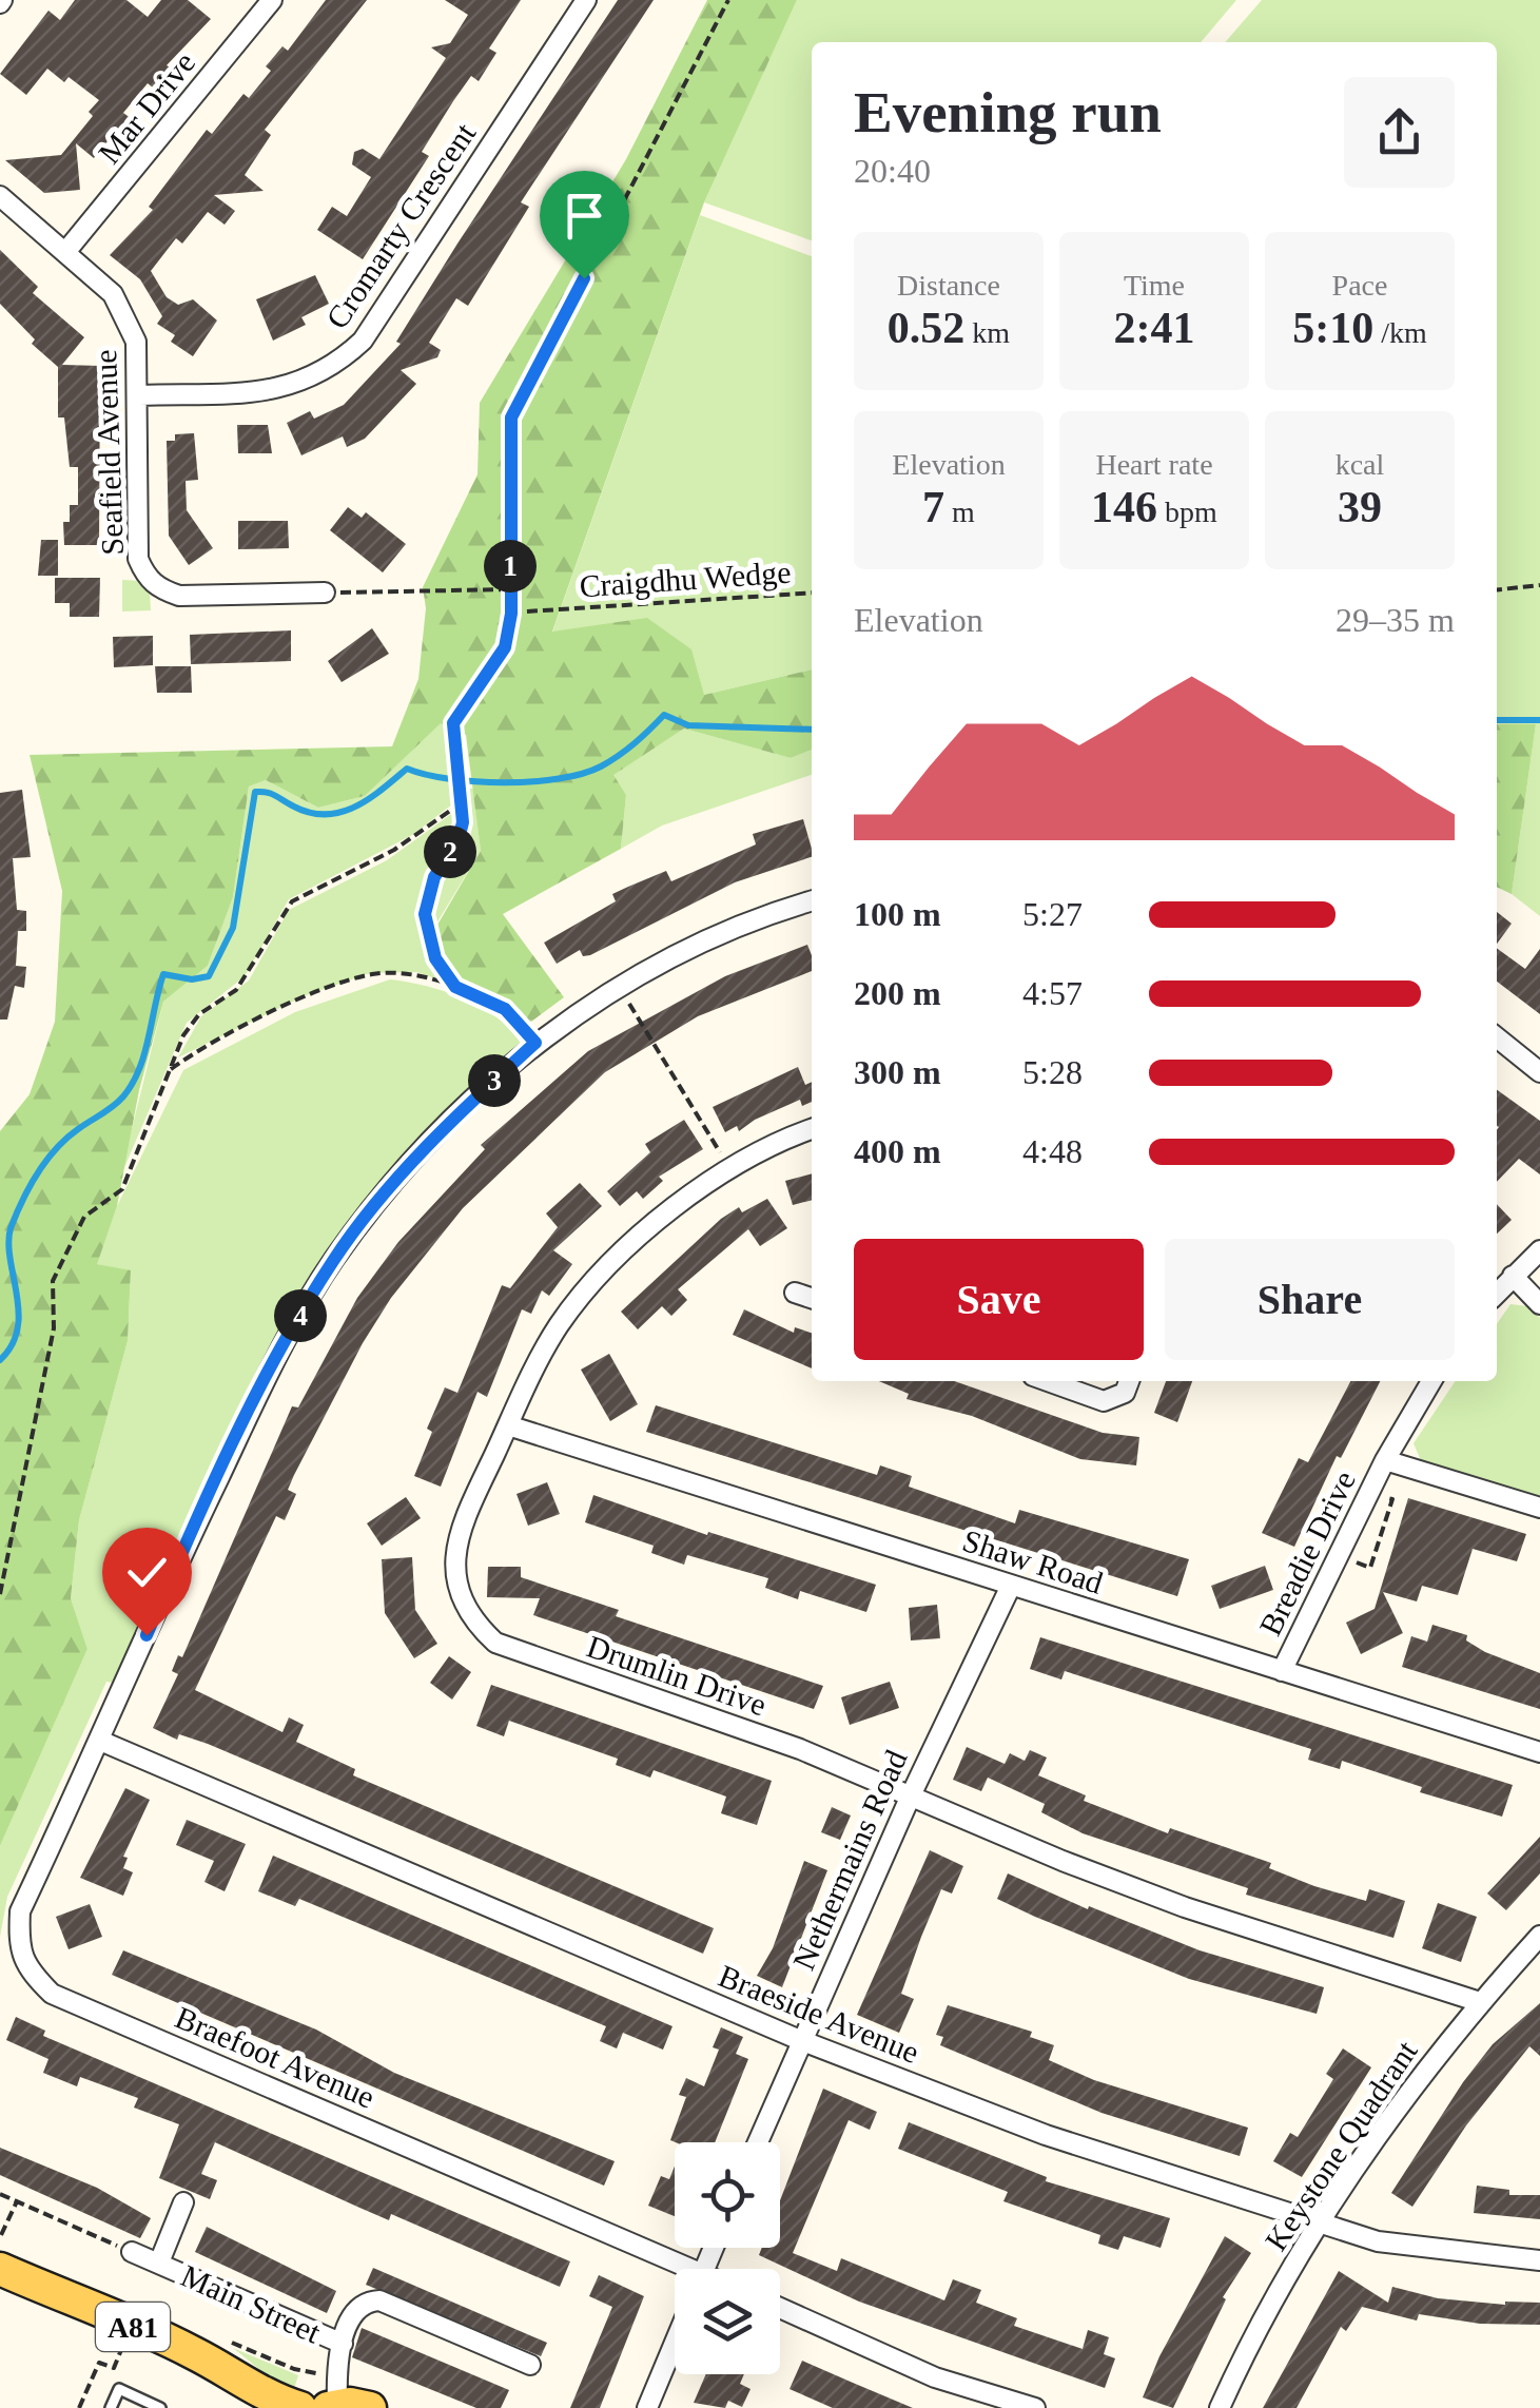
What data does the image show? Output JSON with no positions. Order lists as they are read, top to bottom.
{
  "streets": {
    "main road": ["A81"],
    "street": [
      "Mar Drive",
      "Cromarty Crescent",
      "Seafield Avenue",
      "Breadie Drive",
      "Shaw Road",
      "Drumlin Drive",
      "Nethermains Road",
      "Braeside Avenue",
      "Braefoot Avenue",
      "Keystone Quadrant",
      "Main Street"
    ],
    "path": ["Craigdhu Wedge"]
  },
  "crossings": [
    ["Mar Drive", "Seafield Avenue"],
    ["Cromarty Crescent", "Seafield Avenue"],
    ["Breadie Drive", "Shaw Road"],
    ["Shaw Road", "Drumlin Drive"],
    ["Shaw Road", "Nethermains Road"],
    ["Drumlin Drive", "Nethermains Road"],
    ["Drumlin Drive", "Keystone Quadrant"],
    ["Nethermains Road", "Braeside Avenue"],
    ["Braeside Avenue", "Braefoot Avenue"],
    ["Braeside Avenue", "Keystone Quadrant"]
  ],
  "page": {
    "heading": ["Evening run", "20:40"],
    "stats": [
      ["Distance", "0.52 km"],
      ["Time", "2:41"],
      ["Pace", "5:10 /km"],
      ["Elevation", "7 m"],
      ["Heart rate", "146 bpm"],
      ["kcal", "39"]
    ],
    "pins": [
      "1",
      "2",
      "3",
      "4"
    ],
    "chart": ["Elevation", "29–35 m"],
    "list": [
      {
        "name": "100 m",
        "note": "5:27"
      },
      {
        "name": "200 m",
        "note": "4:57"
      },
      {
        "name": "300 m",
        "note": "5:28"
      },
      {
        "name": "400 m",
        "note": "4:48"
      }
    ],
    "buttons": ["Save", "Share"]
  }
}
